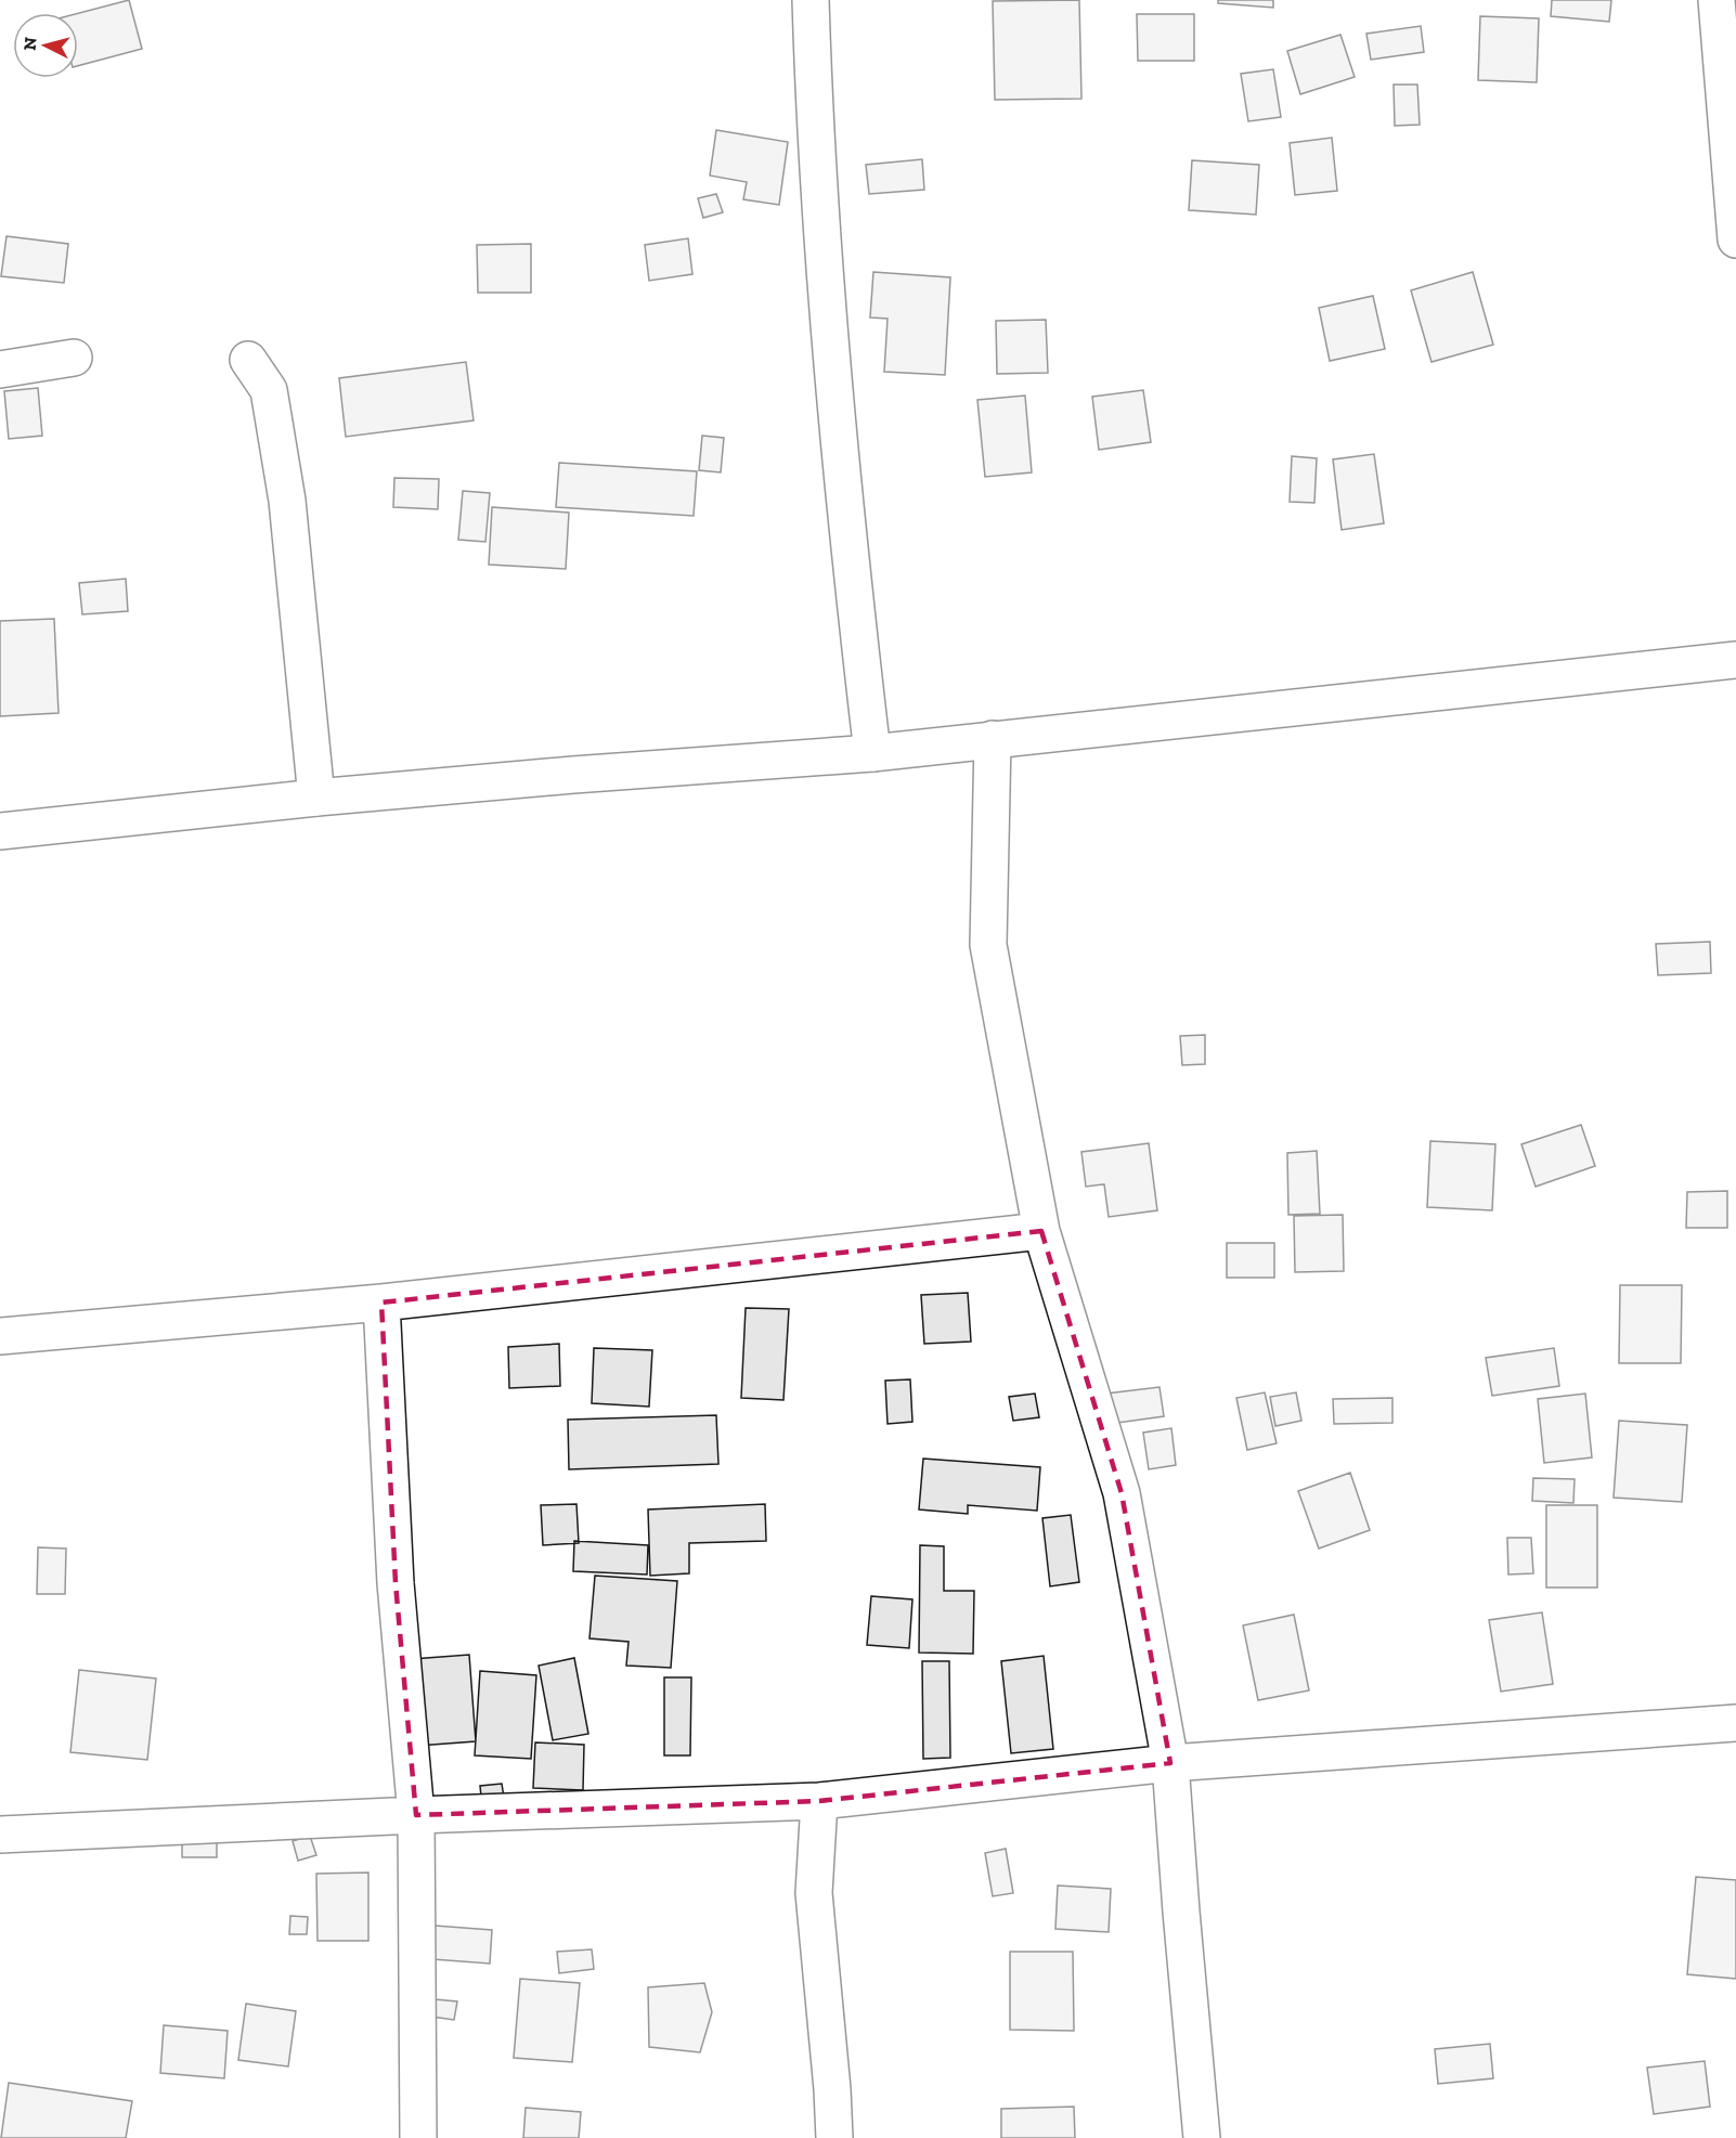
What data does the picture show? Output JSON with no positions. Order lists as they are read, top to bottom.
{
  "north": "left"
}
